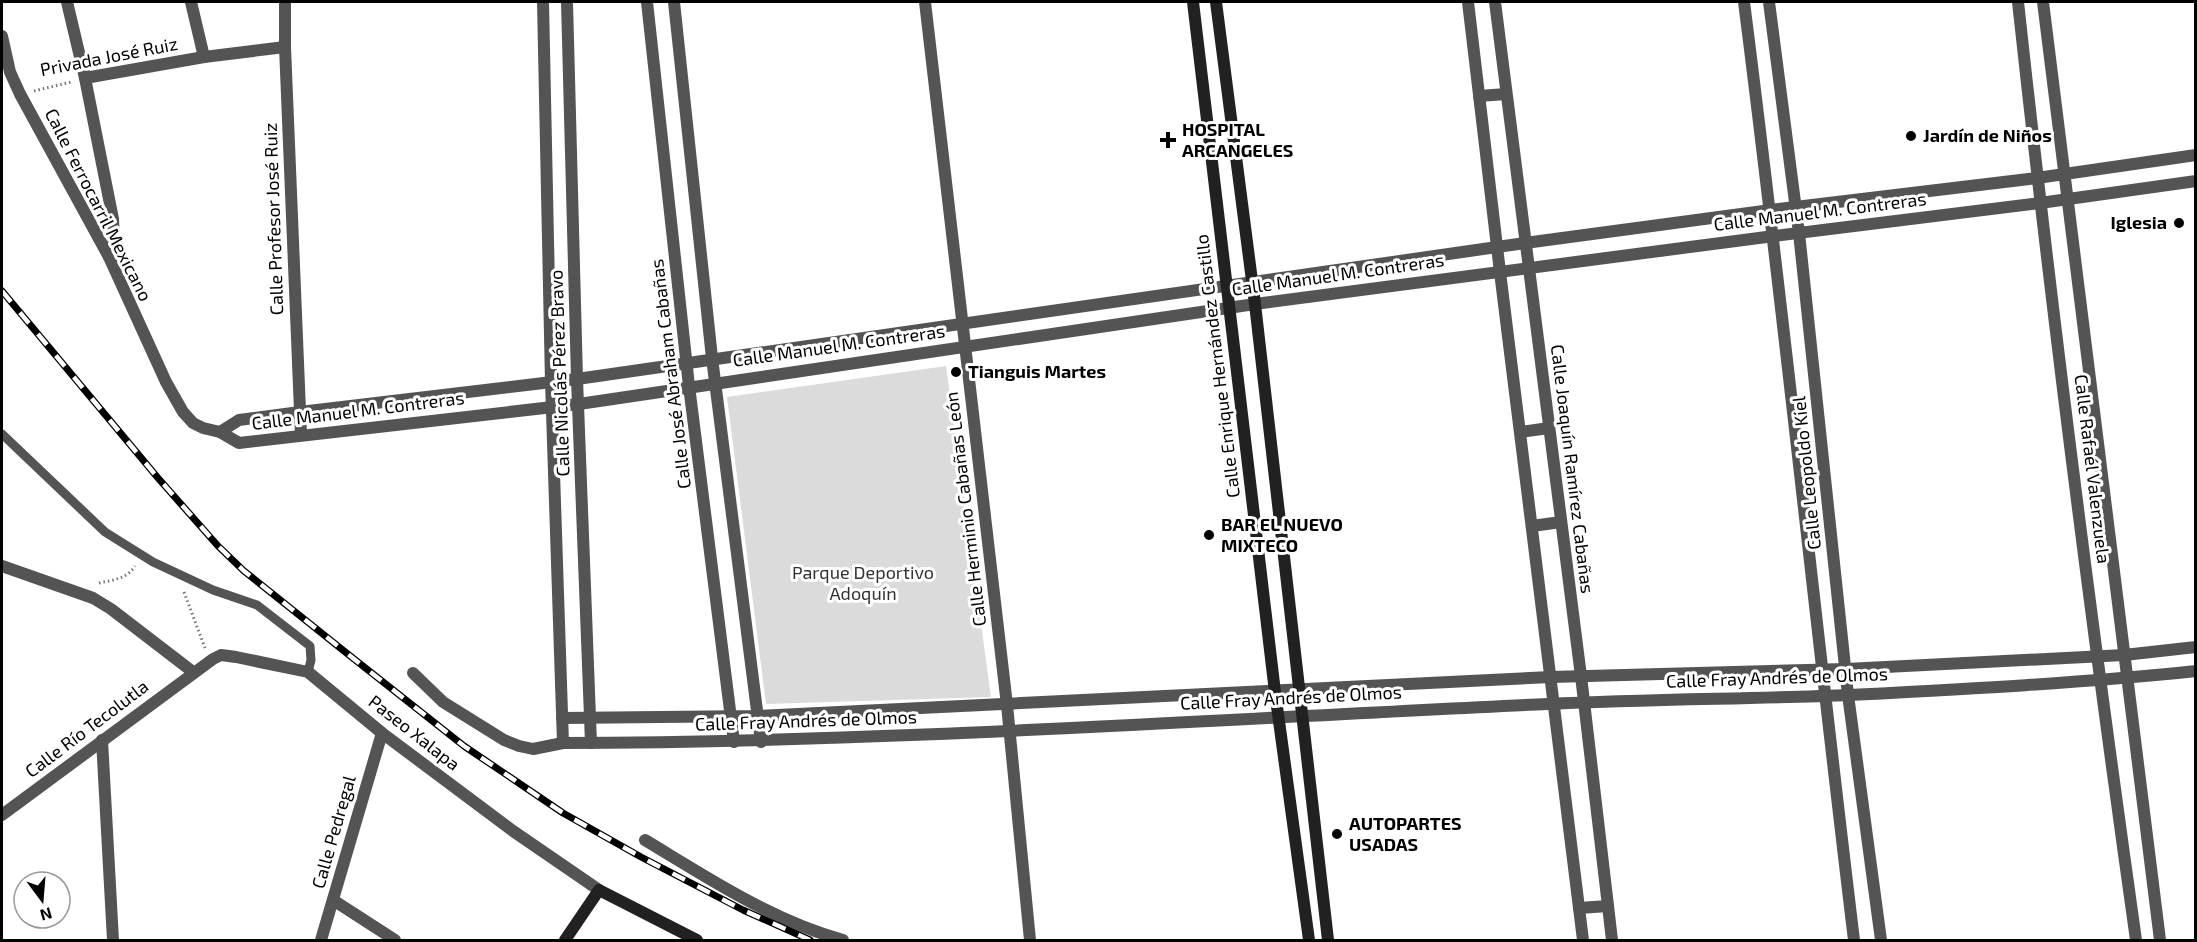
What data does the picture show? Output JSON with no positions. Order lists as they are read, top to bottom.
{
  "streets": {
    "main road": ["Calle Enrique Hernández Castillo"],
    "street": [
      "Privada José Ruiz",
      "Calle Ferrocarril Mexicano",
      "Calle Manuel M. Contreras",
      "Calle Profesor José Ruiz",
      "Calle Nicolás Pérez Bravo",
      "Calle José Abraham Cabañas",
      "Calle Joaquín Ramírez Cabañas",
      "Calle Rafaél Valenzuela",
      "Calle Leopoldo Kiel",
      "Calle Herminio Cabañas León",
      "Calle Fray Andrés de Olmos",
      "Calle Río Tecolutla",
      "Paseo Xalapa",
      "Calle Pedregal"
    ]
  },
  "crossings": [
    ["Privada José Ruiz", "Calle Ferrocarril Mexicano"],
    ["Privada José Ruiz", "Calle Profesor José Ruiz"],
    ["Calle Ferrocarril Mexicano", "Calle Manuel M. Contreras"],
    ["Calle Manuel M. Contreras", "Calle Profesor José Ruiz"],
    ["Calle Manuel M. Contreras", "Calle Enrique Hernández Castillo"],
    ["Calle Manuel M. Contreras", "Calle Nicolás Pérez Bravo"],
    ["Calle Manuel M. Contreras", "Calle José Abraham Cabañas"],
    ["Calle Manuel M. Contreras", "Calle Joaquín Ramírez Cabañas"],
    ["Calle Manuel M. Contreras", "Calle Rafaél Valenzuela"],
    ["Calle Manuel M. Contreras", "Calle Leopoldo Kiel"],
    ["Calle Manuel M. Contreras", "Calle Herminio Cabañas León"],
    ["Calle Enrique Hernández Castillo", "Calle Fray Andrés de Olmos"],
    ["Calle Nicolás Pérez Bravo", "Calle Fray Andrés de Olmos"],
    ["Calle José Abraham Cabañas", "Calle Fray Andrés de Olmos"],
    ["Calle Joaquín Ramírez Cabañas", "Calle Fray Andrés de Olmos"],
    ["Calle Rafaél Valenzuela", "Calle Fray Andrés de Olmos"],
    ["Calle Leopoldo Kiel", "Calle Fray Andrés de Olmos"],
    ["Calle Herminio Cabañas León", "Calle Fray Andrés de Olmos"],
    ["Calle Río Tecolutla", "Paseo Xalapa"],
    ["Paseo Xalapa", "Calle Pedregal"]
  ],
  "parks": ["Parque Deportivo Adoquín"],
  "places": {
    "other": [
      "Jardín de Niños",
      "Iglesia",
      "Tianguis Martes",
      "BAR EL NUEVO MIXTECO",
      "AUTOPARTES USADAS"
    ],
    "health": ["HOSPITAL ARCANGELES"]
  },
  "north": "bottom"
}
